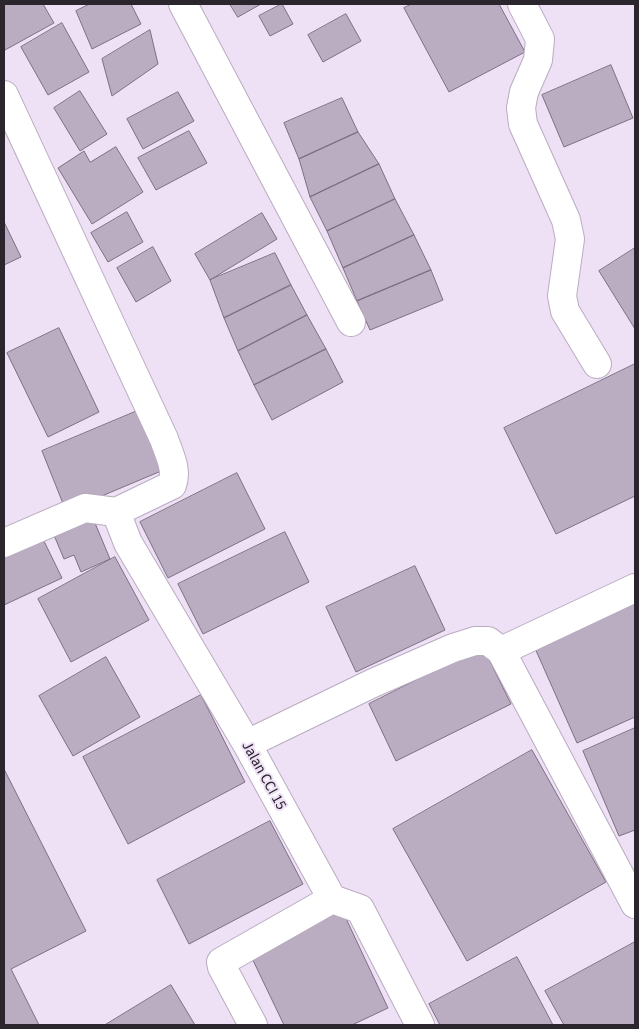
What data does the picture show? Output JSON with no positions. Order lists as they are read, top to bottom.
{
  "streets": {
    "street": ["Jalan CCI 15"]
  }
}
